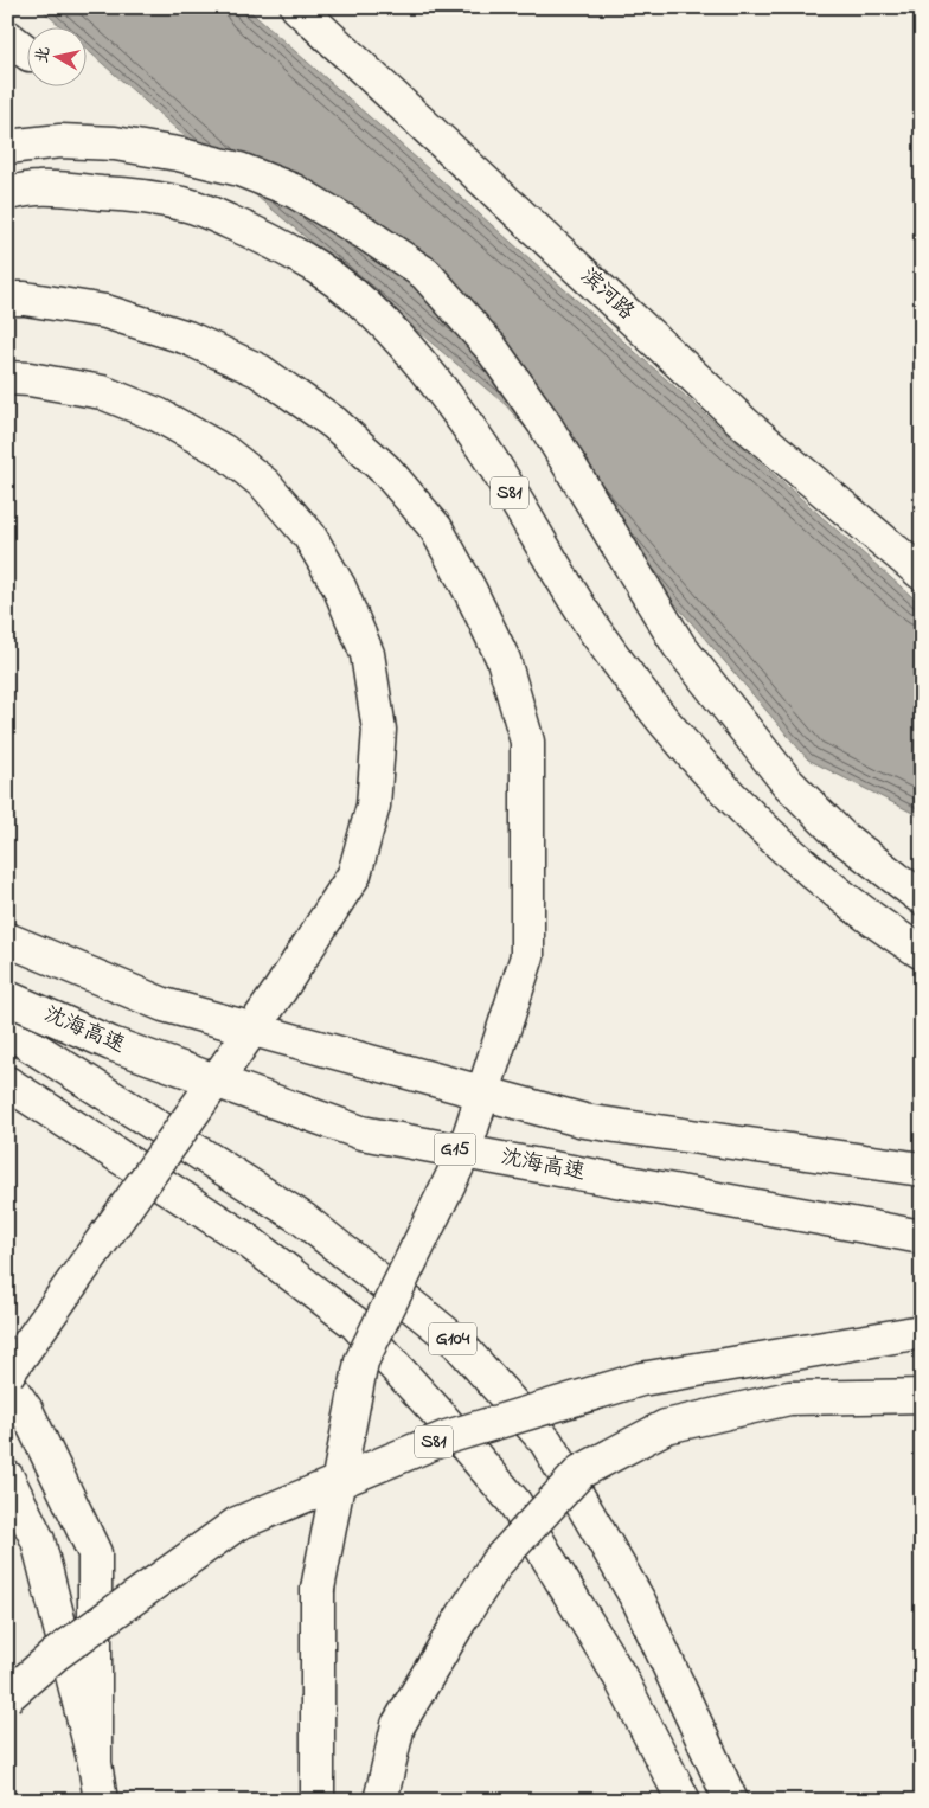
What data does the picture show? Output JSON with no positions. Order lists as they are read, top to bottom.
{
  "streets": {
    "main road": [
      "滨河路",
      "S81",
      "沈海高速",
      "G15",
      "G104"
    ]
  },
  "north": "left"
}
